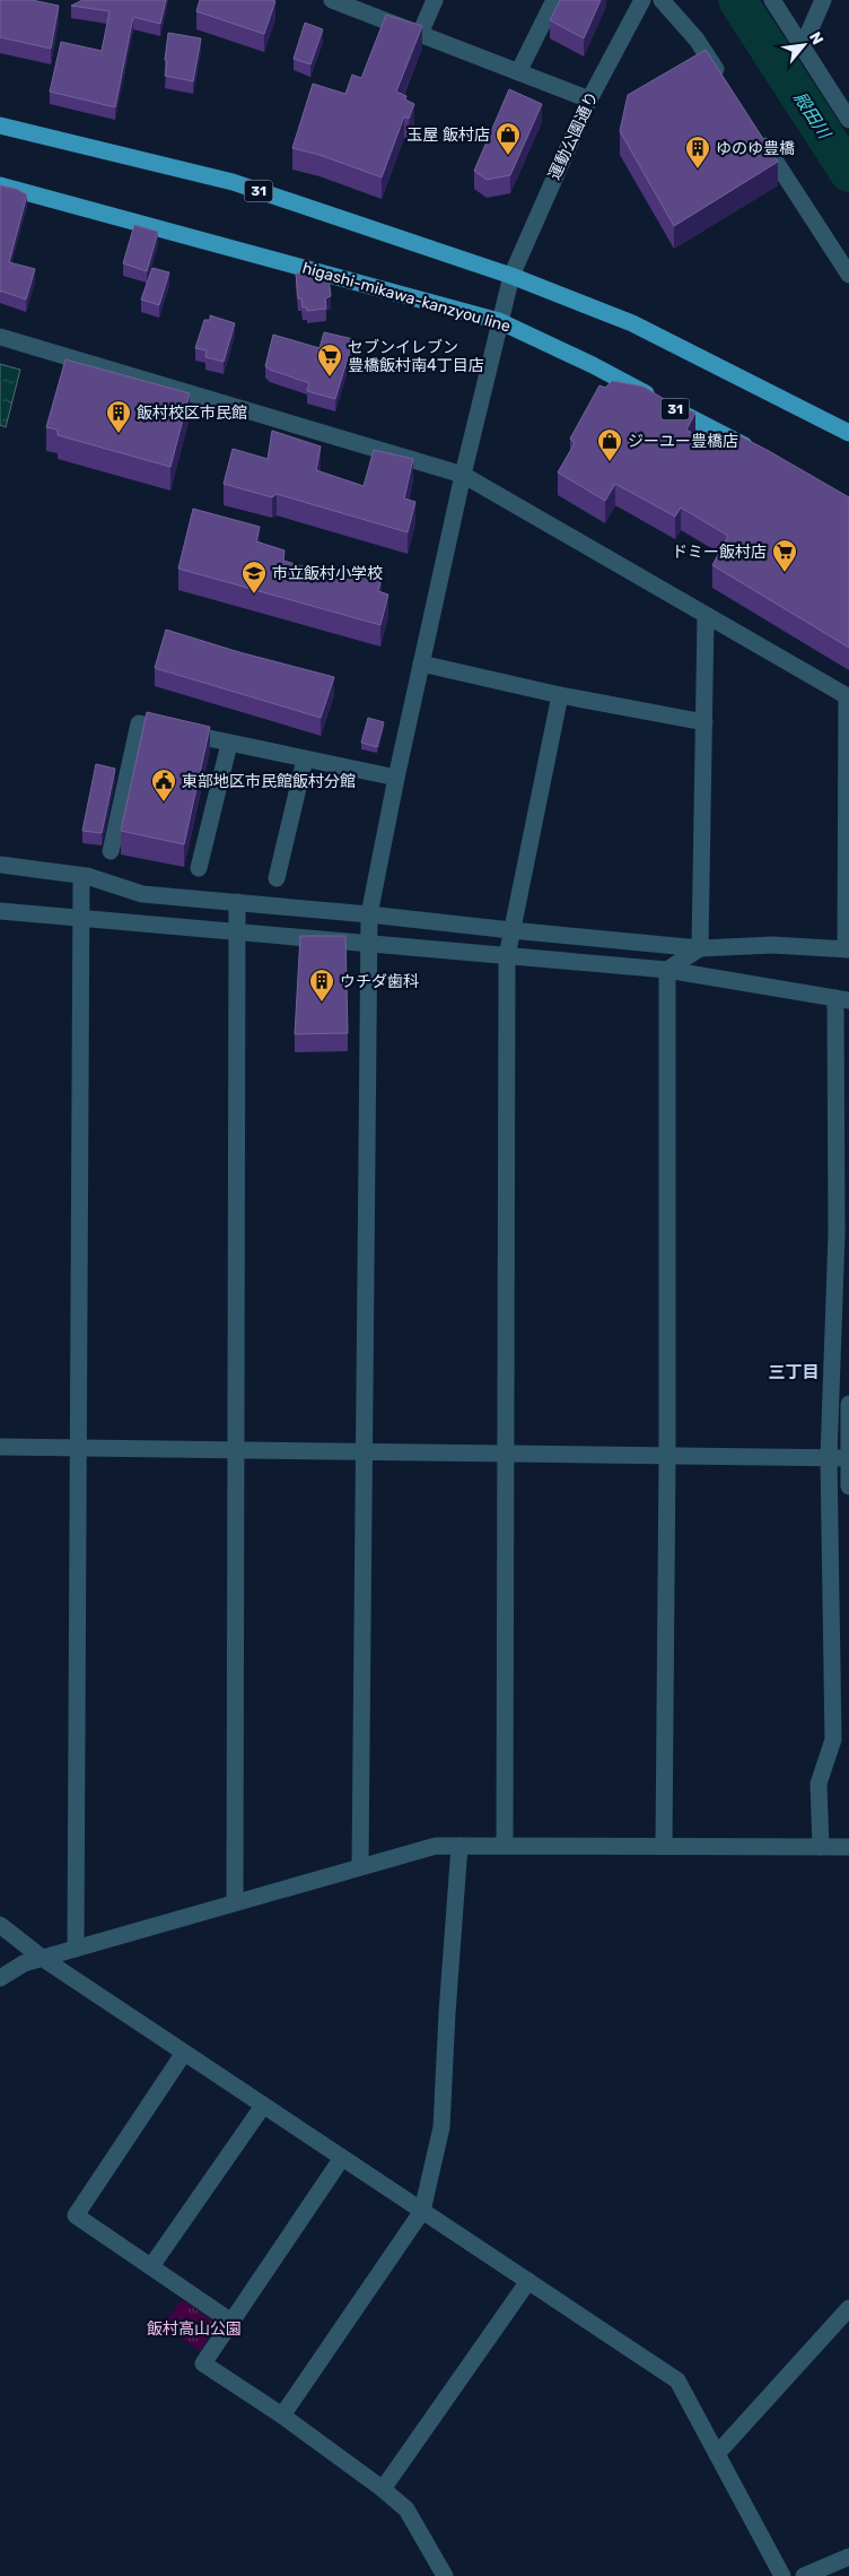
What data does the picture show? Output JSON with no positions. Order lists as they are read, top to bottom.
{
  "streets": {
    "main road": ["31", "higashi-mikawa-kanzyou line"],
    "street": ["運動公園通り"]
  },
  "crossings": [
    ["運動公園通り", "31"],
    ["運動公園通り", "higashi-mikawa-kanzyou line"]
  ],
  "districts": ["三丁目"],
  "water": ["殿田川"],
  "parks": ["飯村高山公園"],
  "places": {
    "shop": ["玉屋 飯村店", "ジーユー豊橋店"],
    "building": ["ゆのゆ豊橋", "飯村校区市民館", "ウチダ歯科"],
    "supermarket": ["セブンイレブン 豊橋飯村南4丁目店", "ドミー飯村店"],
    "school or university": ["市立飯村小学校"],
    "public building": ["東部地区市民館飯村分館"]
  },
  "north": "top right"
}
